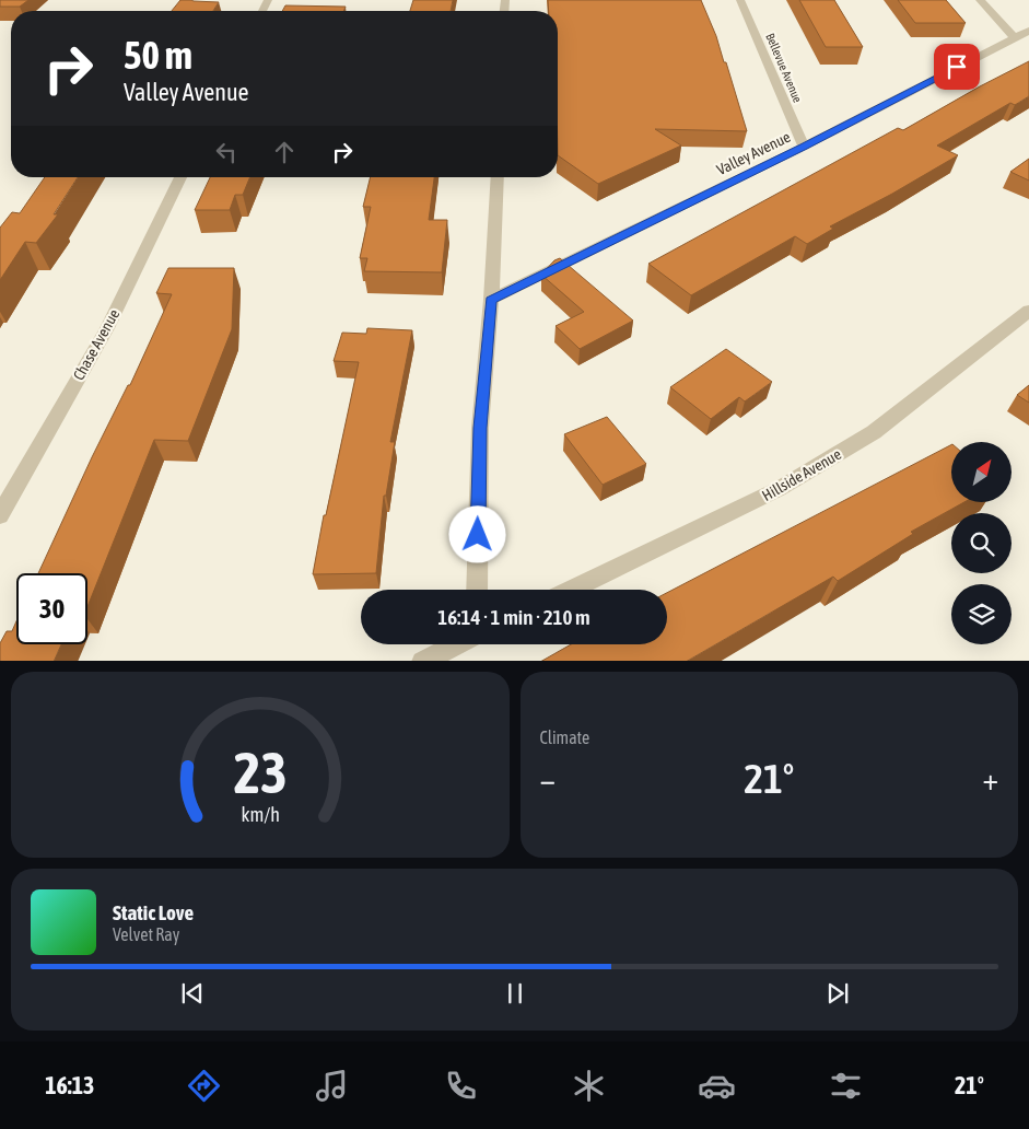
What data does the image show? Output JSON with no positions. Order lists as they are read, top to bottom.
{
  "streets": {
    "street": [
      "Bellevue Avenue",
      "Valley Avenue",
      "Chase Avenue",
      "Hillside Avenue"
    ]
  },
  "crossings": [
    ["Bellevue Avenue", "Valley Avenue"]
  ],
  "north": "top right",
  "page": {
    "turn": ["50 m", "Valley Avenue"],
    "limit": "30",
    "trip": "16:14 · 1 min · 210 m",
    "tile": "Climate",
    "heat": ["−", "21°", "+"],
    "song": ["Static Love", "Velvet Ray"],
    "tabs": ["16:13", "21°"],
    "gauge": ["23", "km/h"]
  }
}
